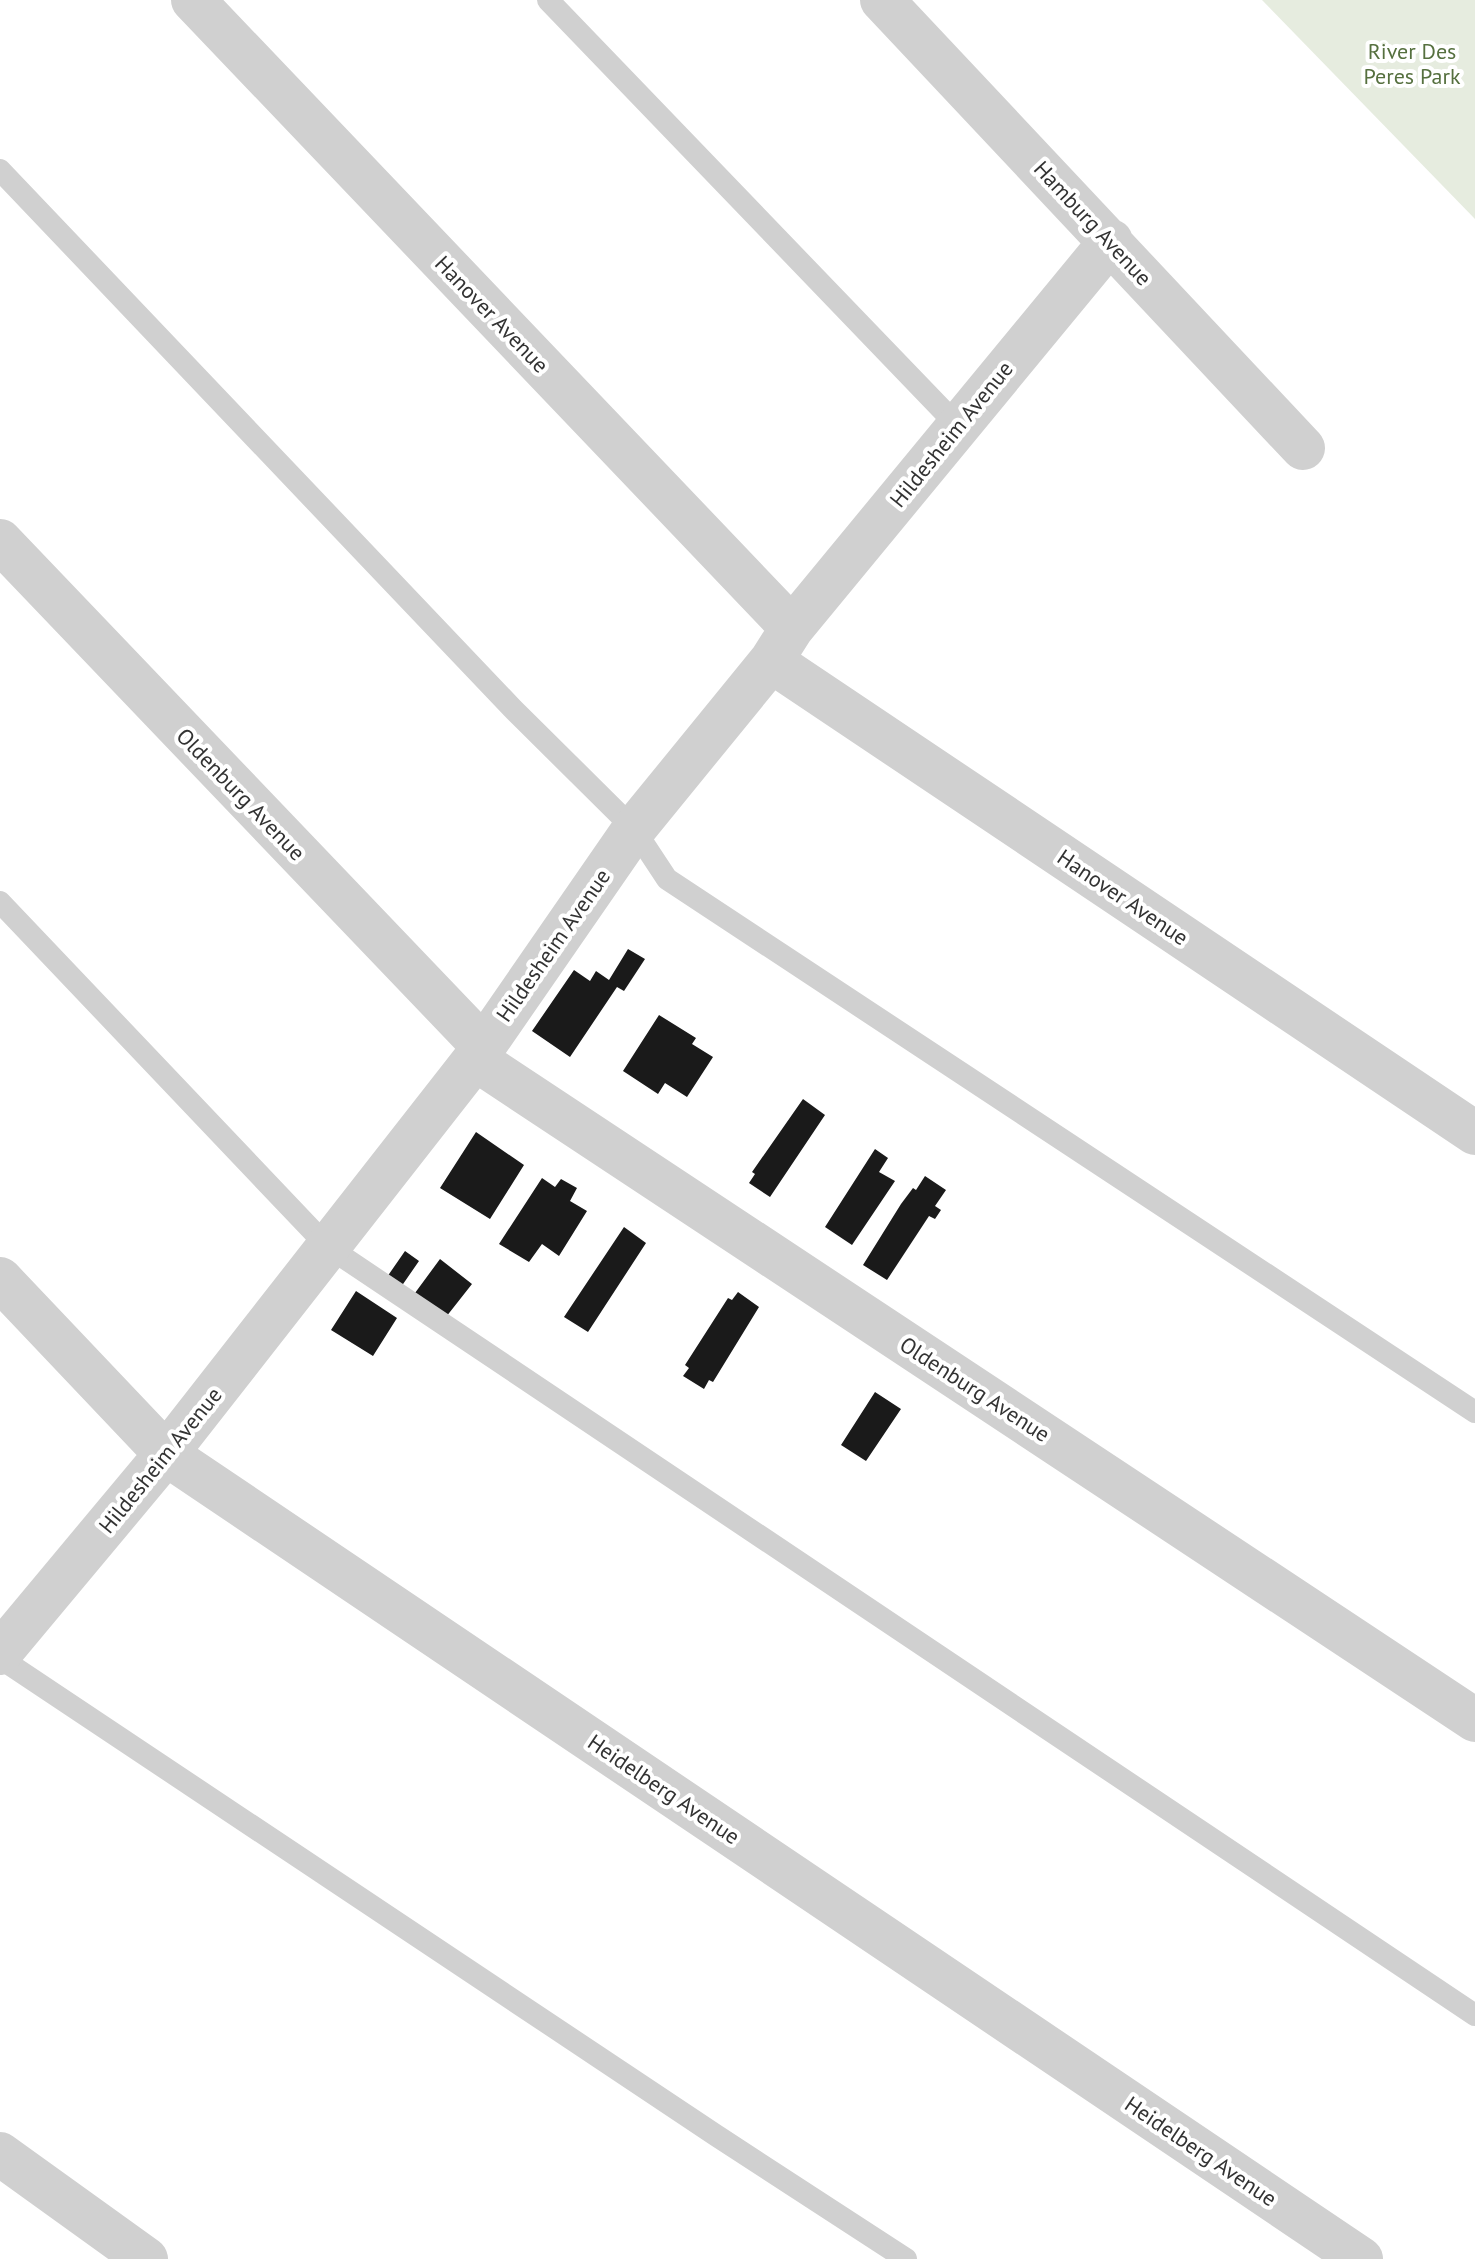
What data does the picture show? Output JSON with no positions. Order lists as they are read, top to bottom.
{
  "streets": {
    "street": [
      "Hamburg Avenue",
      "Hanover Avenue",
      "Hildesheim Avenue",
      "Oldenburg Avenue",
      "Heidelberg Avenue"
    ]
  },
  "crossings": [
    ["Hamburg Avenue", "Hildesheim Avenue"],
    ["Hanover Avenue", "Hildesheim Avenue"],
    ["Hildesheim Avenue", "Oldenburg Avenue"],
    ["Hildesheim Avenue", "Heidelberg Avenue"]
  ],
  "parks": ["River Des Peres Park"]
}
